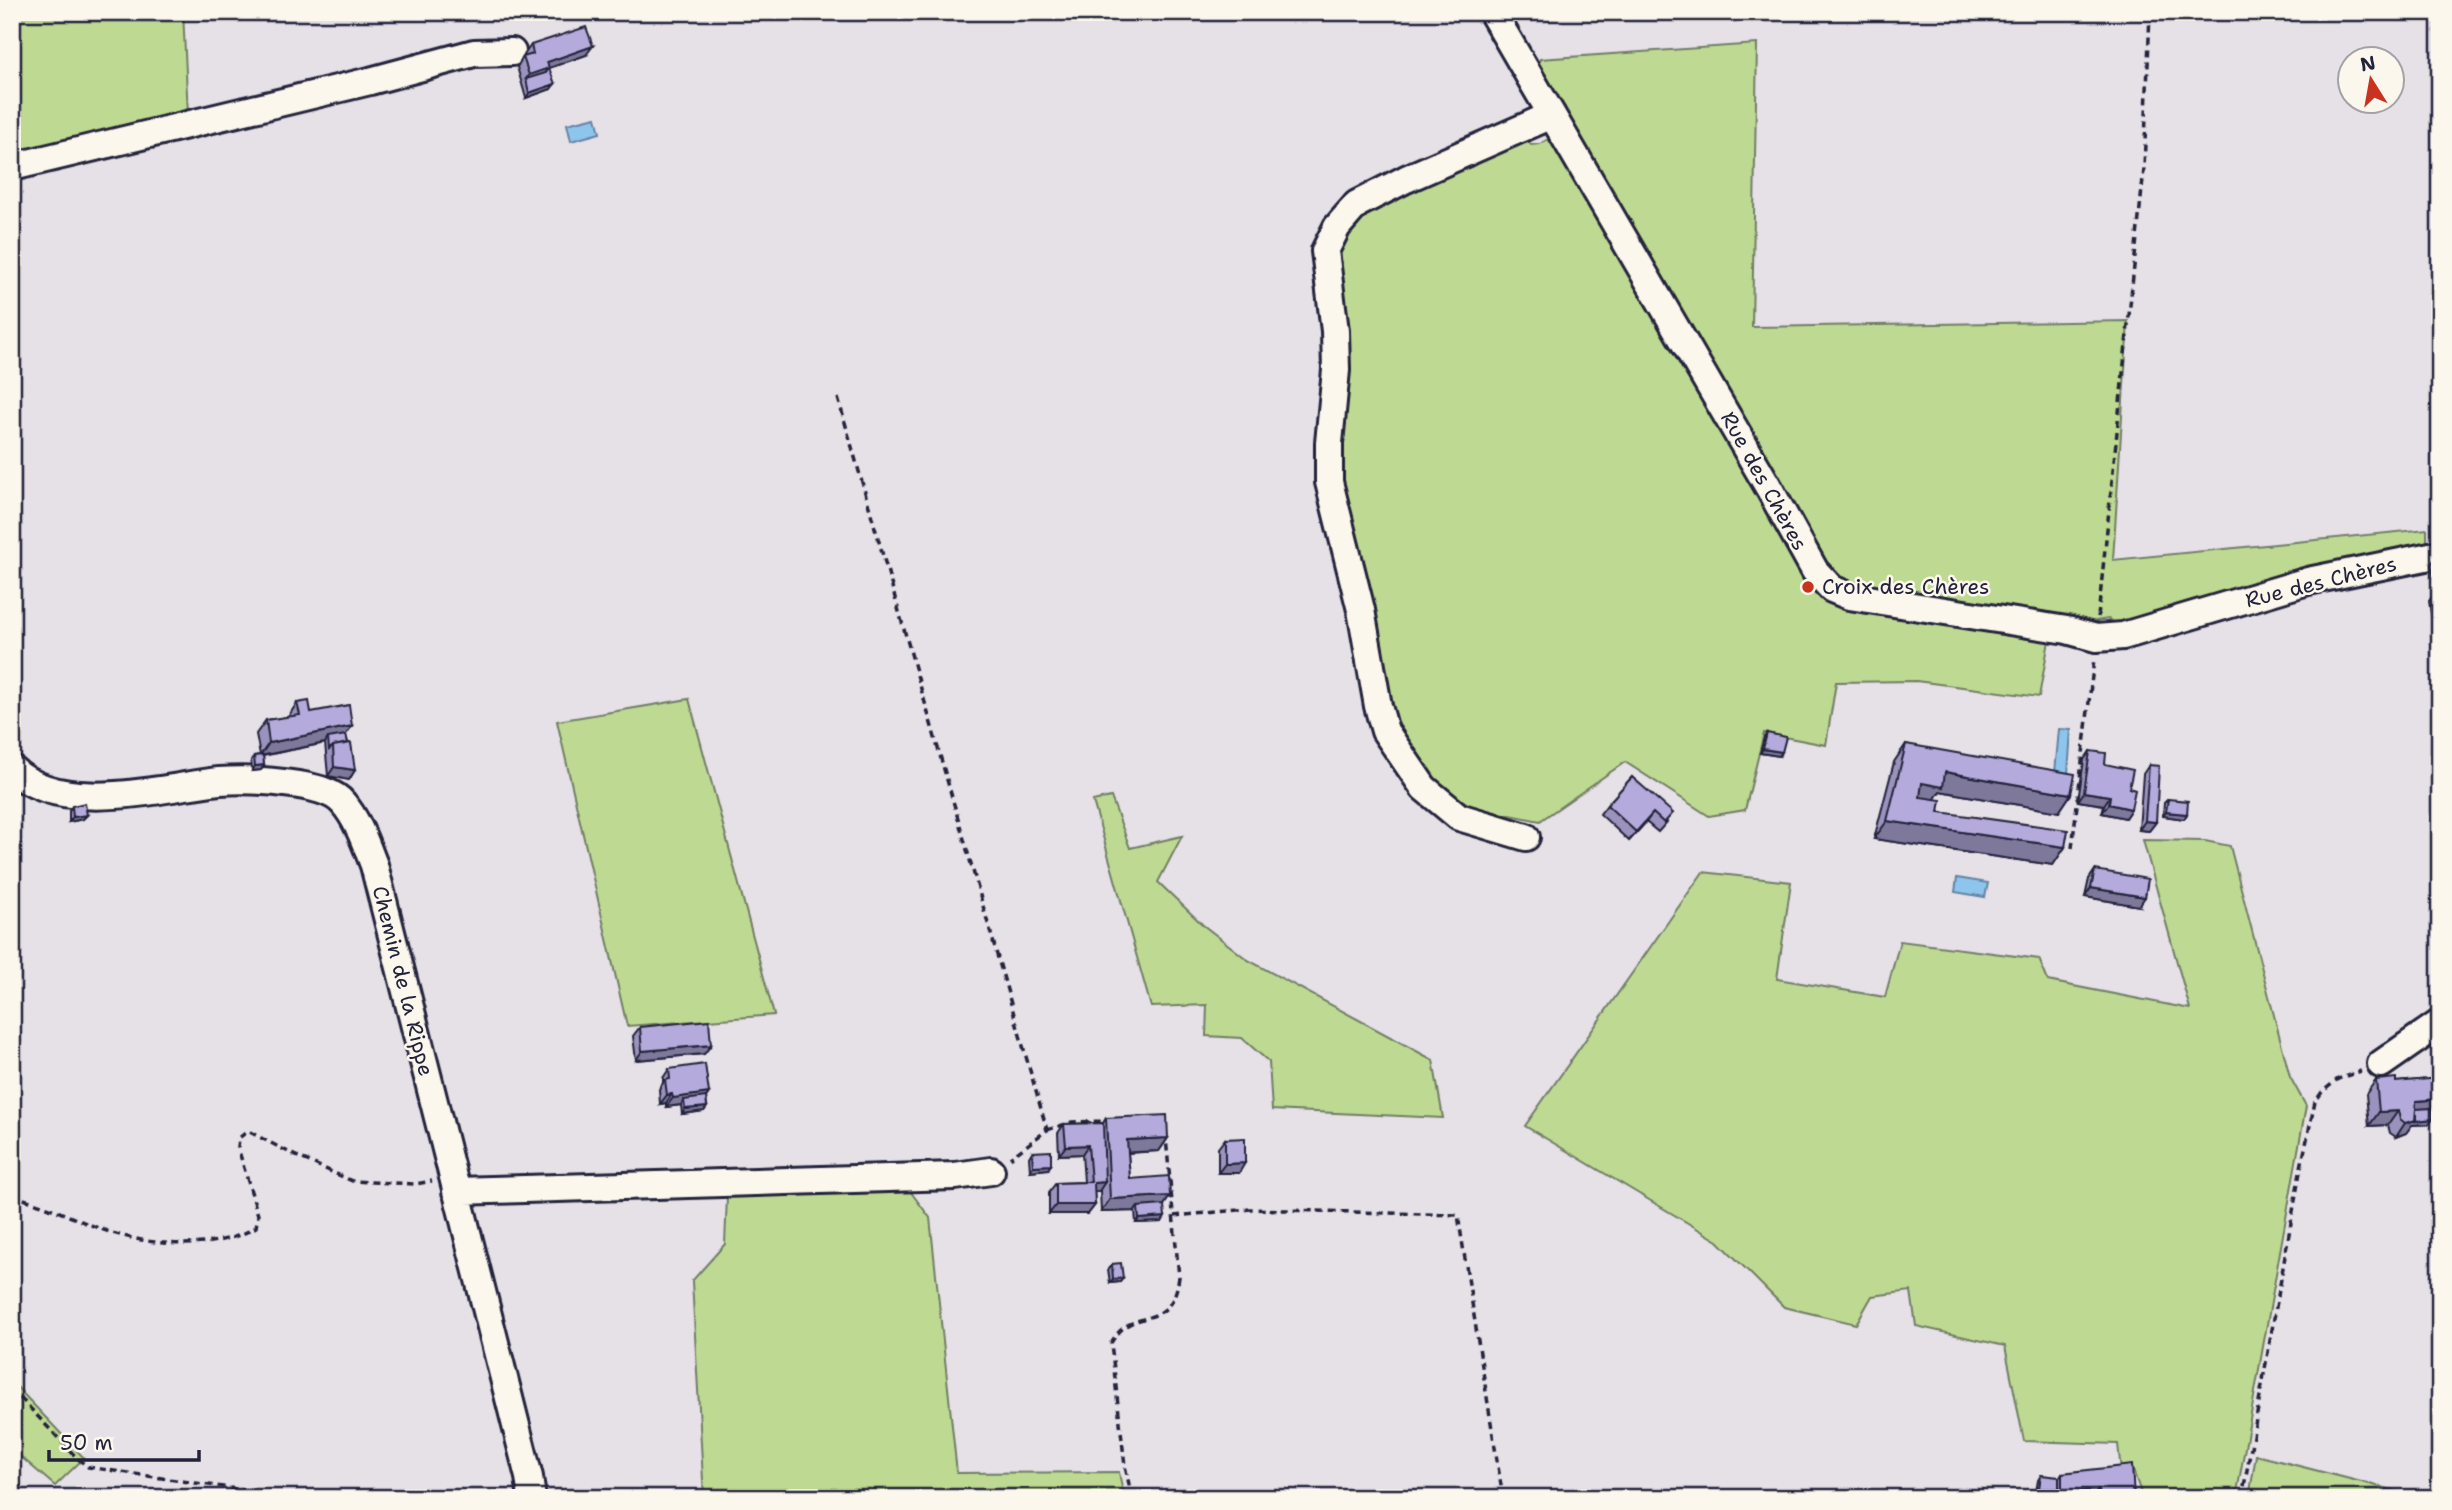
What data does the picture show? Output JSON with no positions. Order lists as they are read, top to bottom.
{
  "streets": {
    "street": ["Rue des Chères", "Chemin de la Rippe"]
  },
  "places": ["Croix des Chères"],
  "scale_bar": "50 m",
  "north": "top"
}
